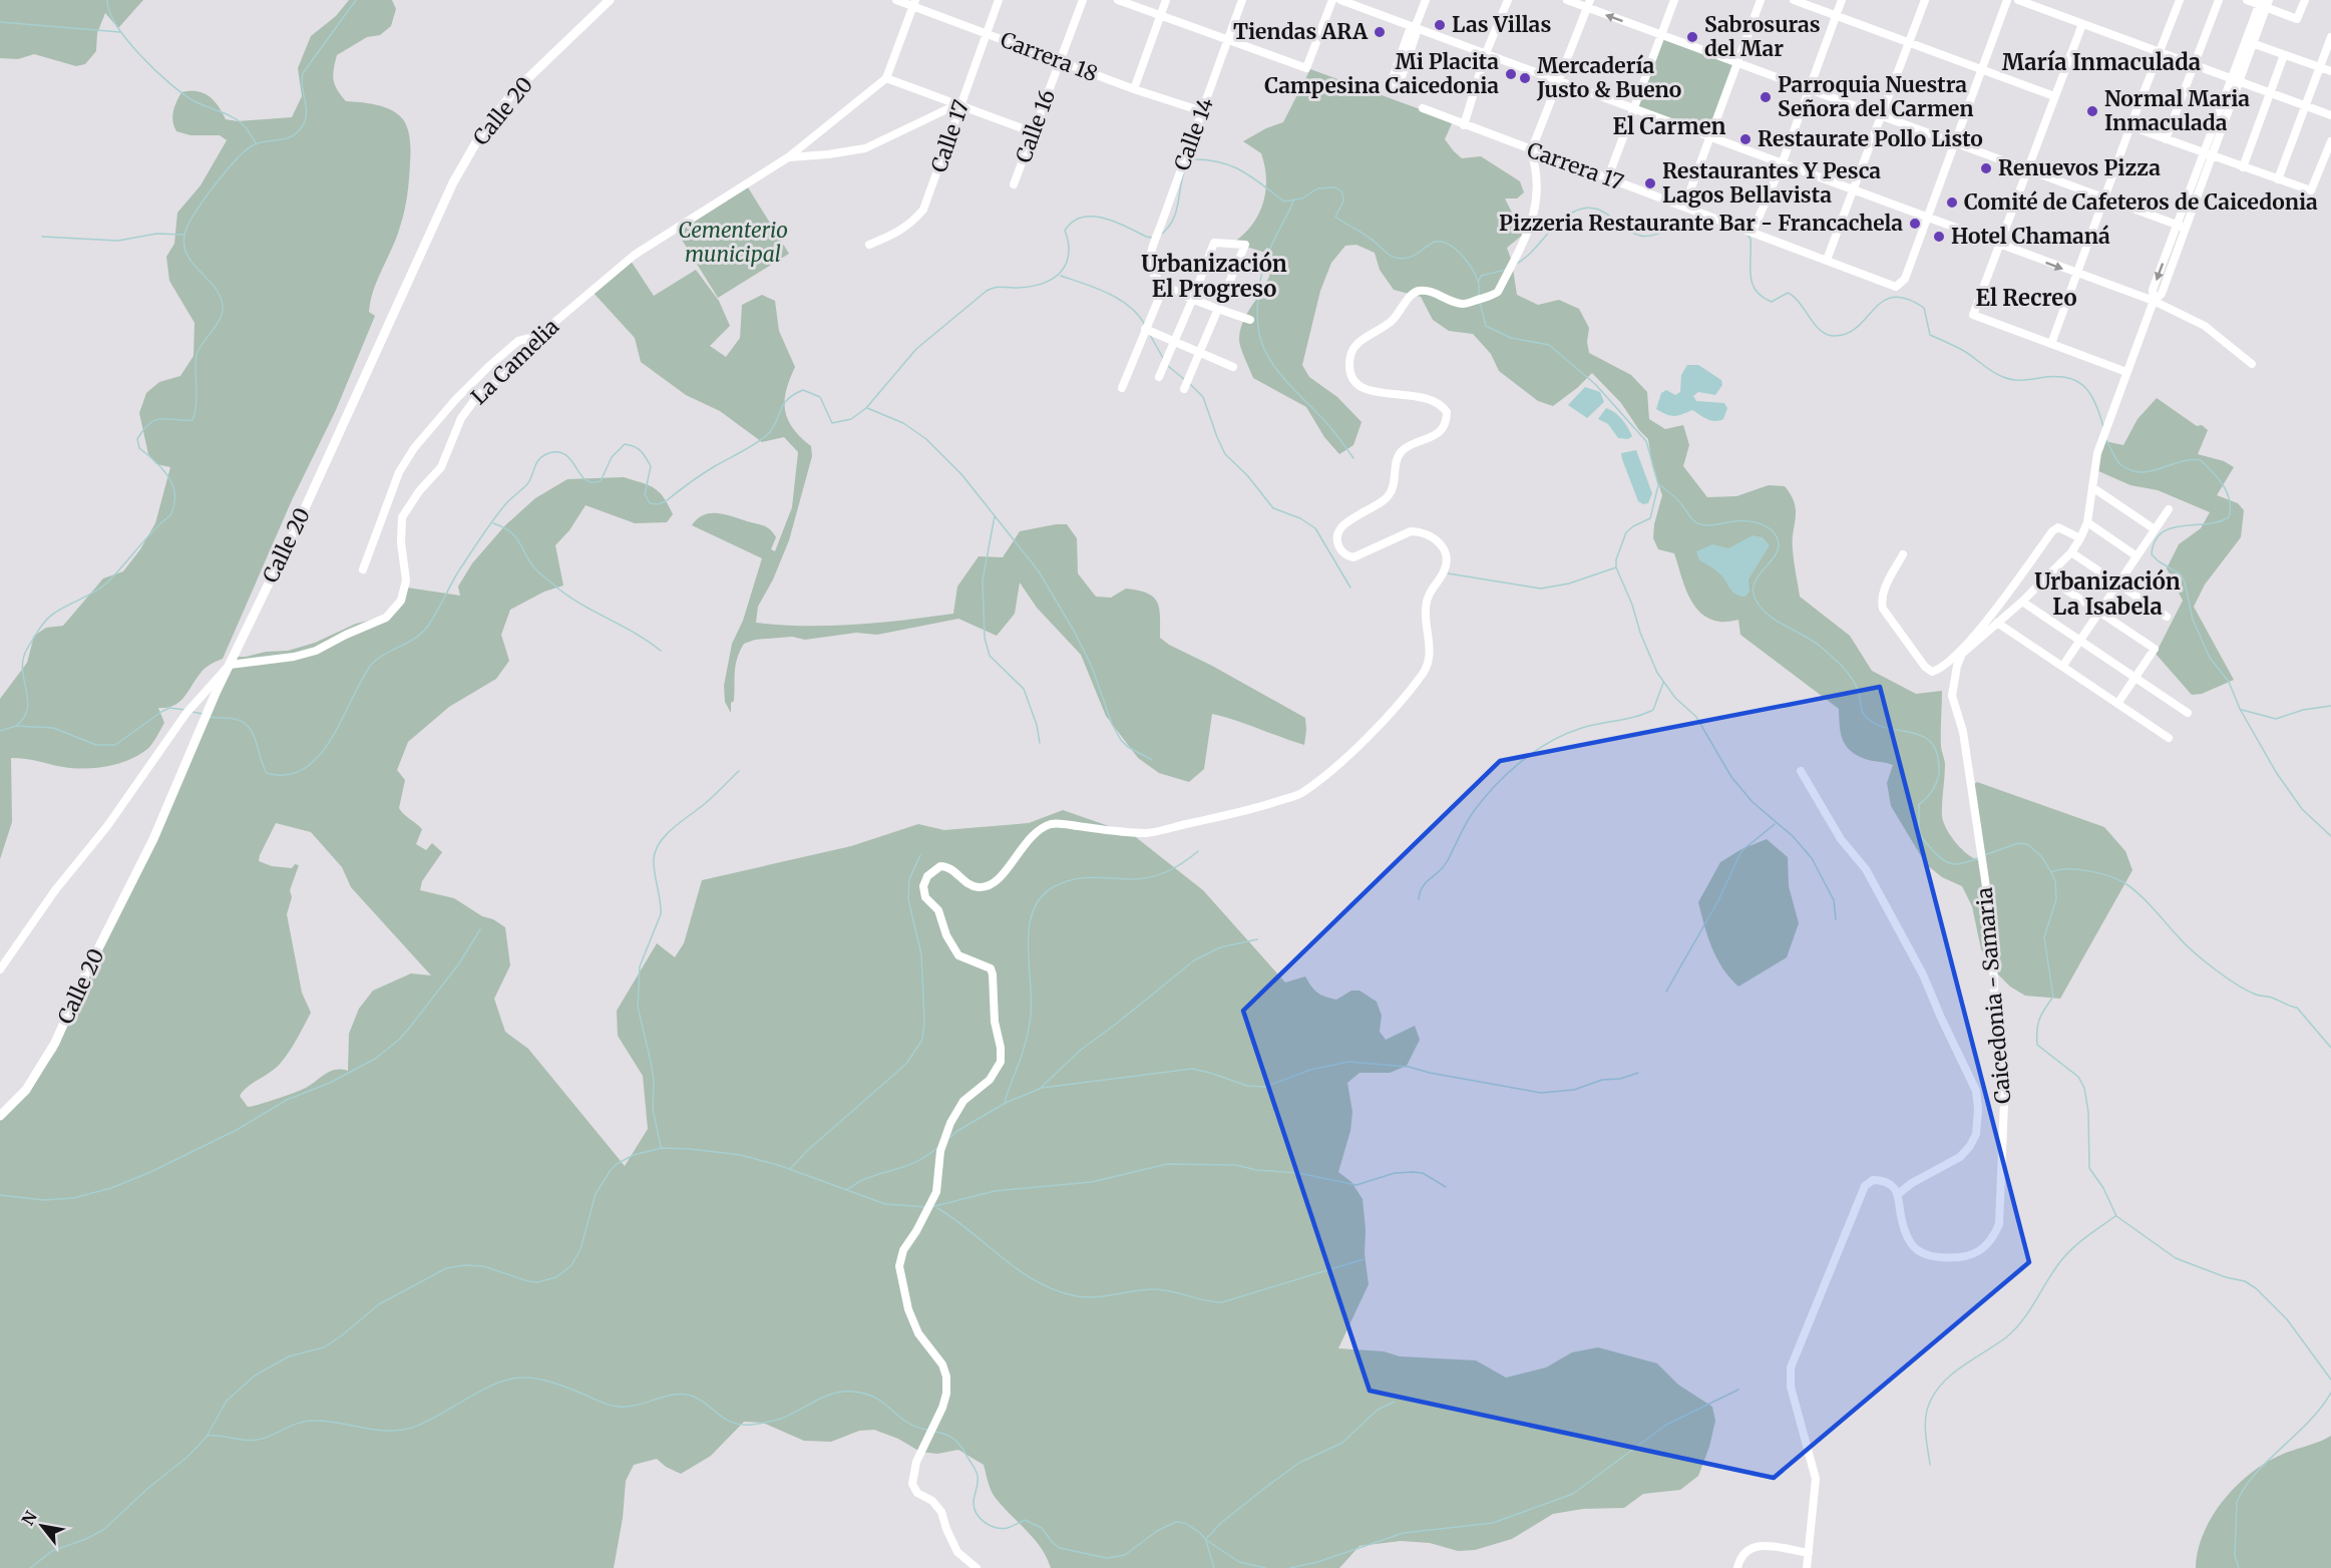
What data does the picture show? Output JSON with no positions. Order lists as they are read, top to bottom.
{
  "streets": {
    "main road": ["Calle 20"],
    "street": [
      "Carrera 18",
      "Calle 16",
      "Calle 14",
      "Calle 17",
      "Carrera 17",
      "La Camelia",
      "Caicedonia - Samaria"
    ]
  },
  "crossings": [
    ["Carrera 18", "Calle 16"],
    ["Carrera 18", "Calle 14"],
    ["Carrera 18", "Calle 17"],
    ["Calle 20", "La Camelia"]
  ],
  "districts": [
    "María Inmaculada",
    "El Carmen",
    "Urbanización El Progreso",
    "El Recreo",
    "Urbanización La Isabela"
  ],
  "parks": ["Cementerio municipal"],
  "places": [
    "Las Villas",
    "Tiendas ARA",
    "Sabrosuras del Mar",
    "Mi Placita Campesina Caicedonia",
    "Mercadería Justo & Bueno",
    "Parroquia Nuestra Señora del Carmen",
    "Normal Maria Inmaculada",
    "Restaurate Pollo Listo",
    "Renuevos Pizza",
    "Restaurantes Y Pesca Lagos Bellavista",
    "Comité de Cafeteros de Caicedonia",
    "Pizzeria Restaurante Bar - Francachela",
    "Hotel Chamaná"
  ],
  "north": "top left"
}
